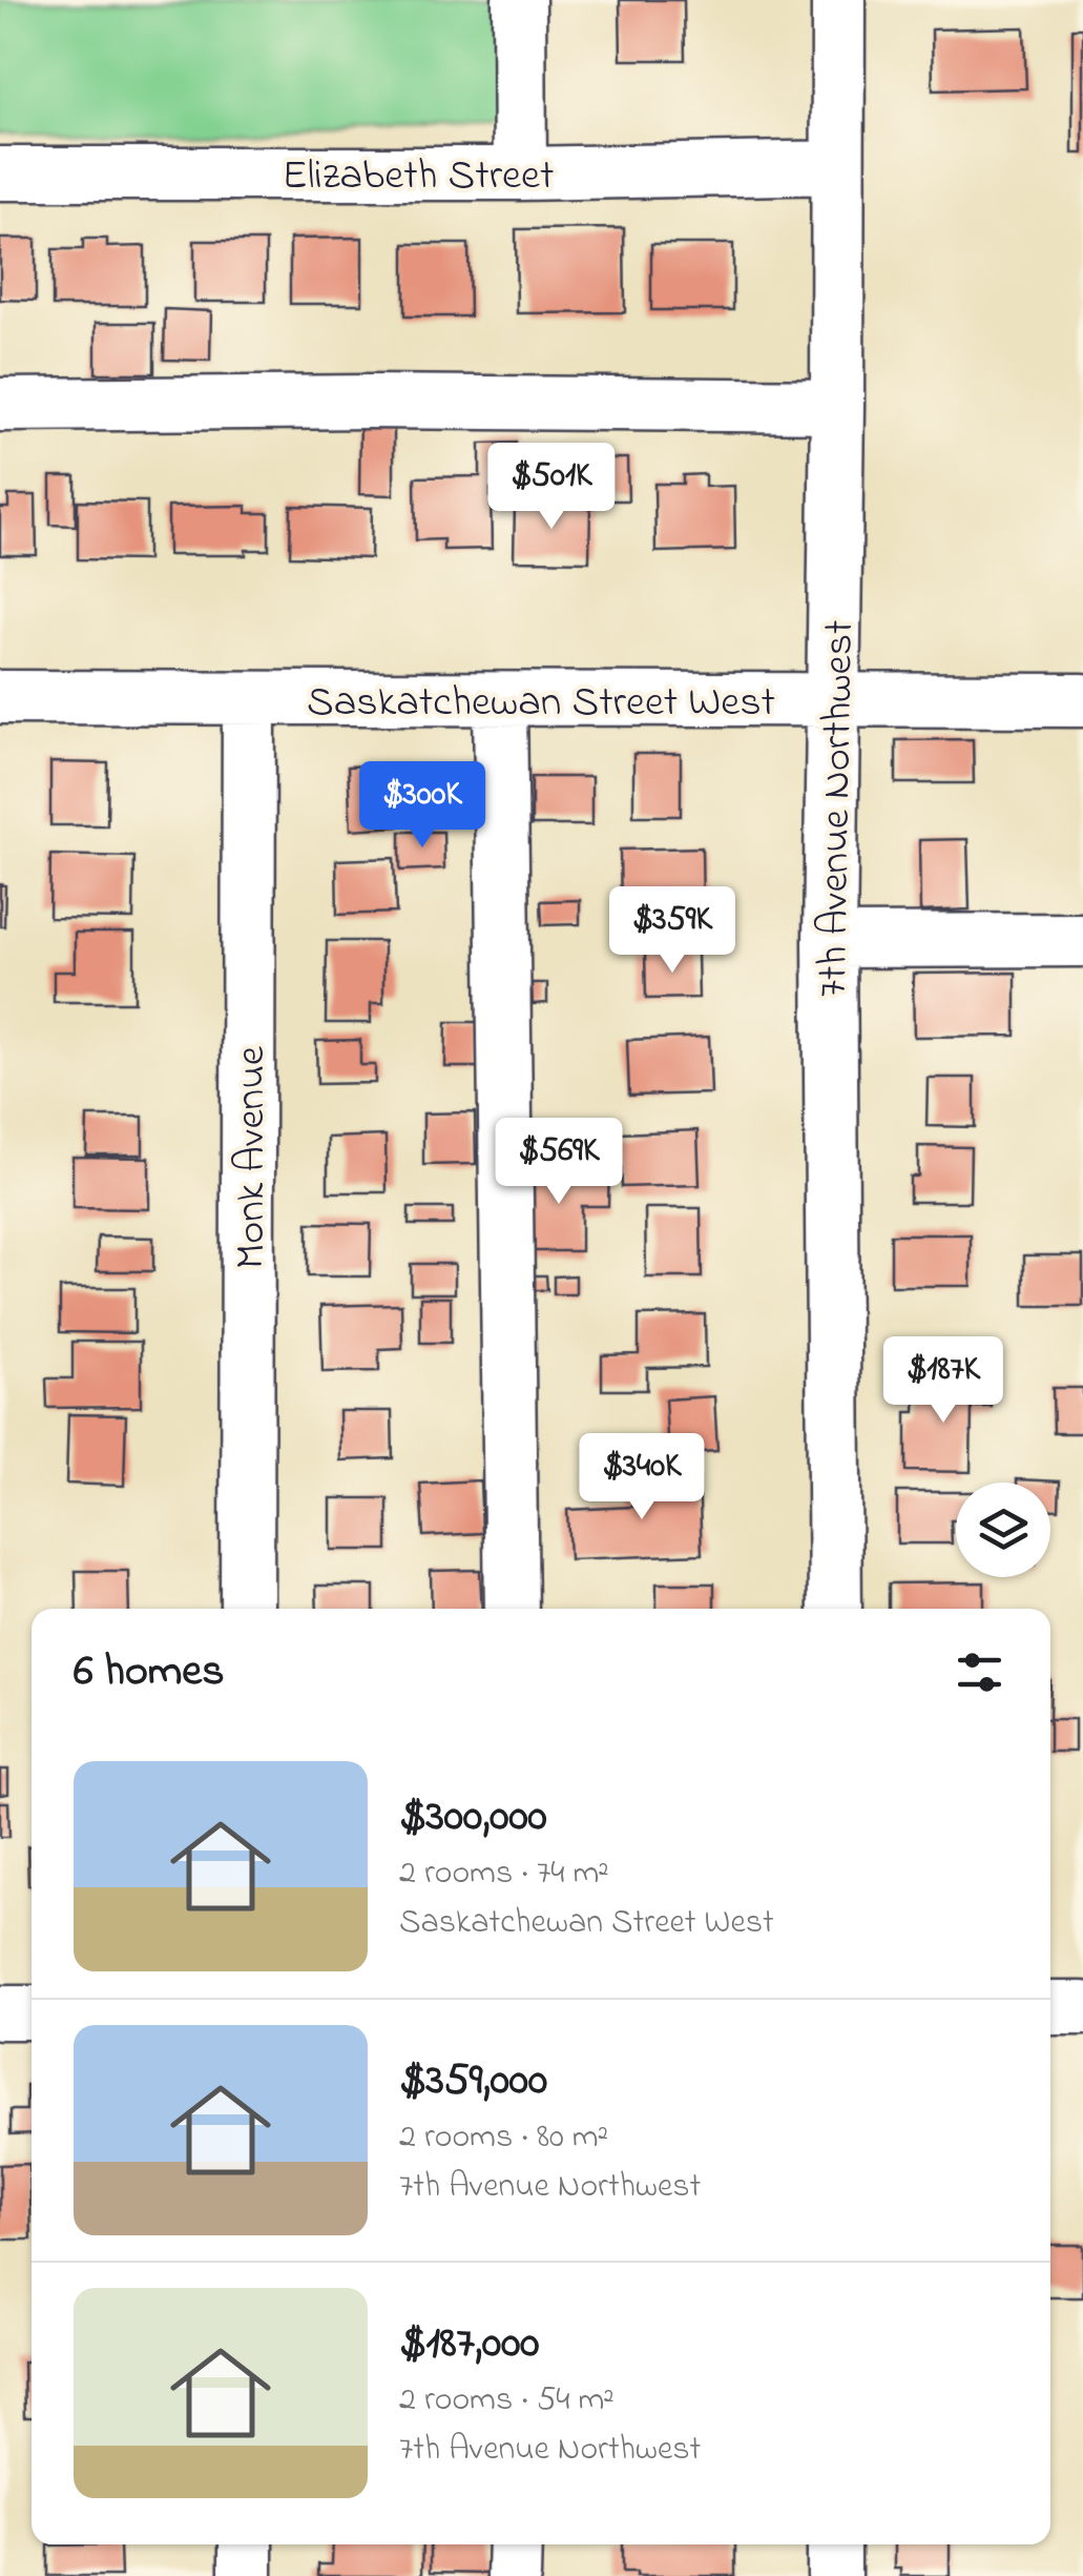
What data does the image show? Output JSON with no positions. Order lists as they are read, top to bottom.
{
  "streets": {
    "street": [
      "Elizabeth Street",
      "Saskatchewan Street West",
      "7th Avenue Northwest",
      "Monk Avenue"
    ]
  },
  "crossings": [
    ["Elizabeth Street", "7th Avenue Northwest"],
    ["Saskatchewan Street West", "7th Avenue Northwest"],
    ["Saskatchewan Street West", "Monk Avenue"]
  ],
  "page": {
    "price": [
      "$501K",
      "$300K",
      "$359K",
      "$569K",
      "$187K",
      "$340K"
    ],
    "heading": "6 homes",
    "list": [
      {
        "name": "$300,000",
        "note": "2 rooms · 74 m² · Saskatchewan Street West"
      },
      {
        "name": "$359,000",
        "note": "2 rooms · 80 m² · 7th Avenue Northwest"
      },
      {
        "name": "$187,000",
        "note": "2 rooms · 54 m² · 7th Avenue Northwest"
      }
    ]
  }
}
